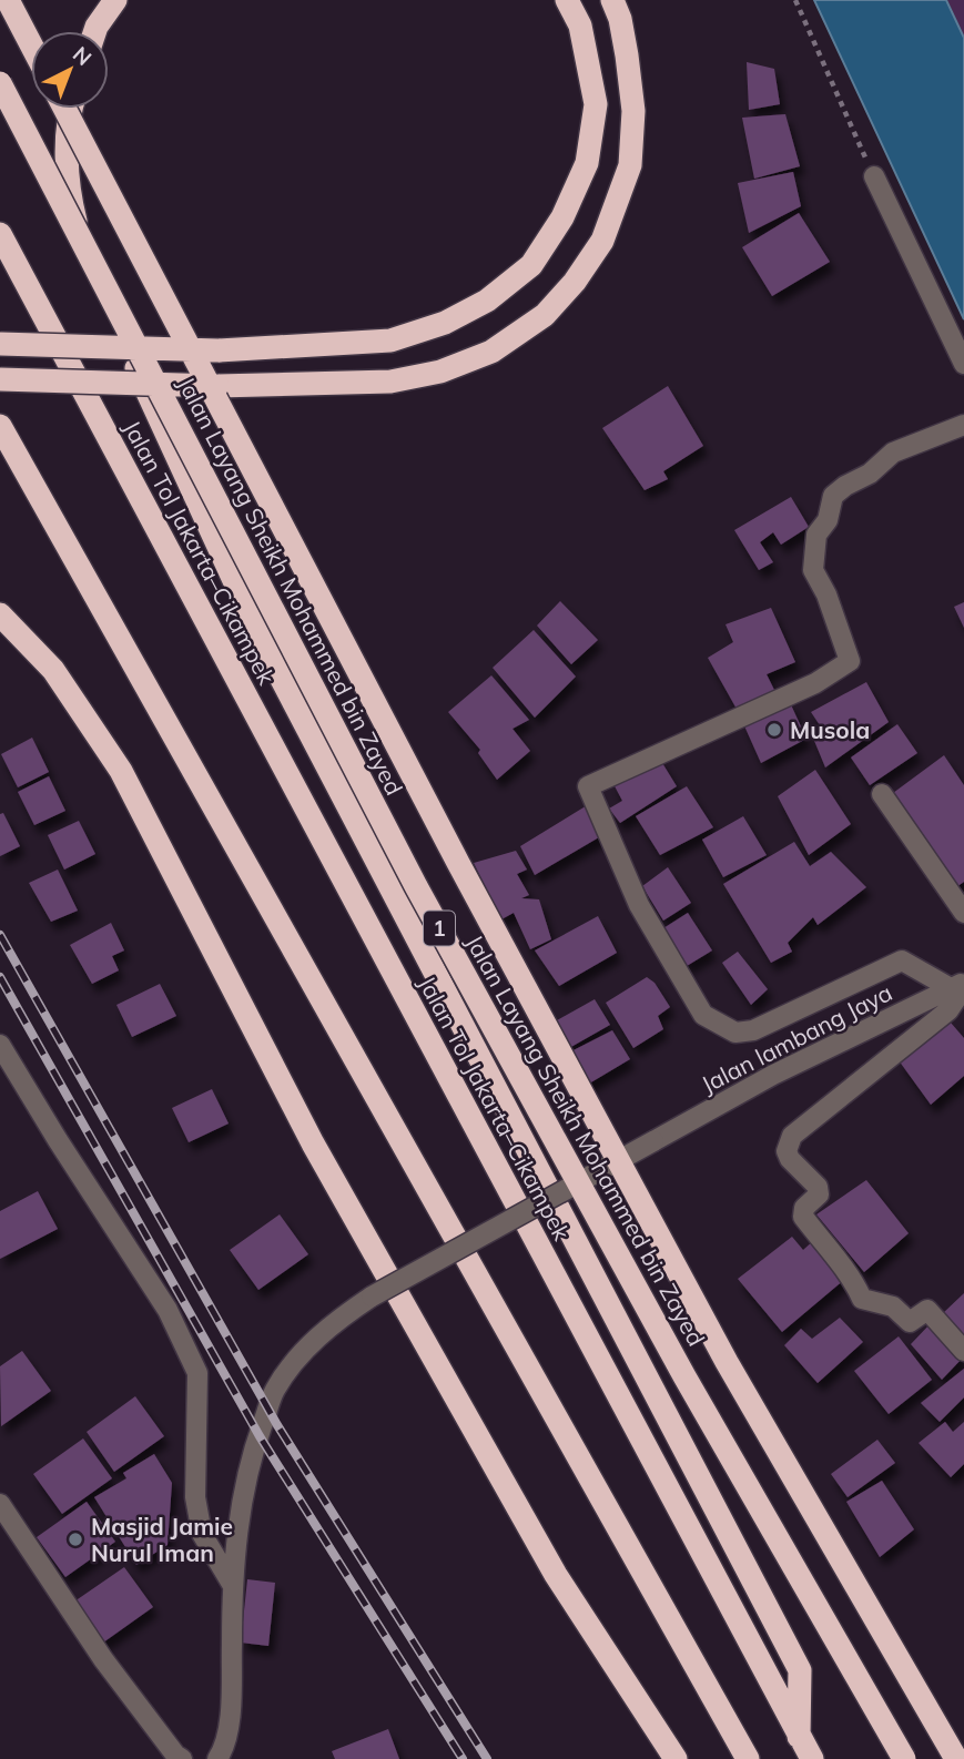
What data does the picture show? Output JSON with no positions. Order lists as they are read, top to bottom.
{
  "streets": {
    "highway": ["Jalan Tol Jakarta–Cikampek", "Jalan Layang Sheikh Mohammed bin Zayed", "1"],
    "street": ["Jalan lambang Jaya"]
  },
  "places": ["Musola", "Masjid Jamie Nurul Iman"],
  "north": "top right"
}
